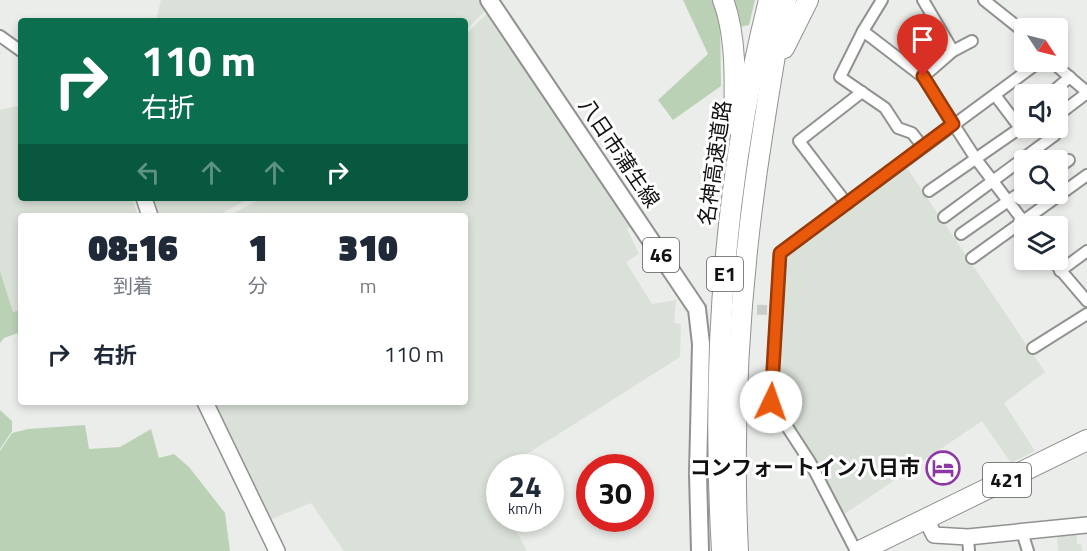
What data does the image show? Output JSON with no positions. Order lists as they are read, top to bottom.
{
  "streets": {
    "highway": ["名神高速道路", "E1", "421"],
    "main road": ["八日市蒲生線", "46"]
  },
  "places": {
    "hotel": ["コンフォートイン八日市"]
  },
  "north": "bottom right",
  "page": {
    "turn": ["110 m", "右折"],
    "eta": [
      "08:16",
      "到着",
      "1",
      "分",
      "310",
      "m"
    ],
    "list": [
      {
        "name": "右折",
        "value": "110 m"
      }
    ],
    "speed": "24 km/h",
    "limit": "30"
  }
}
